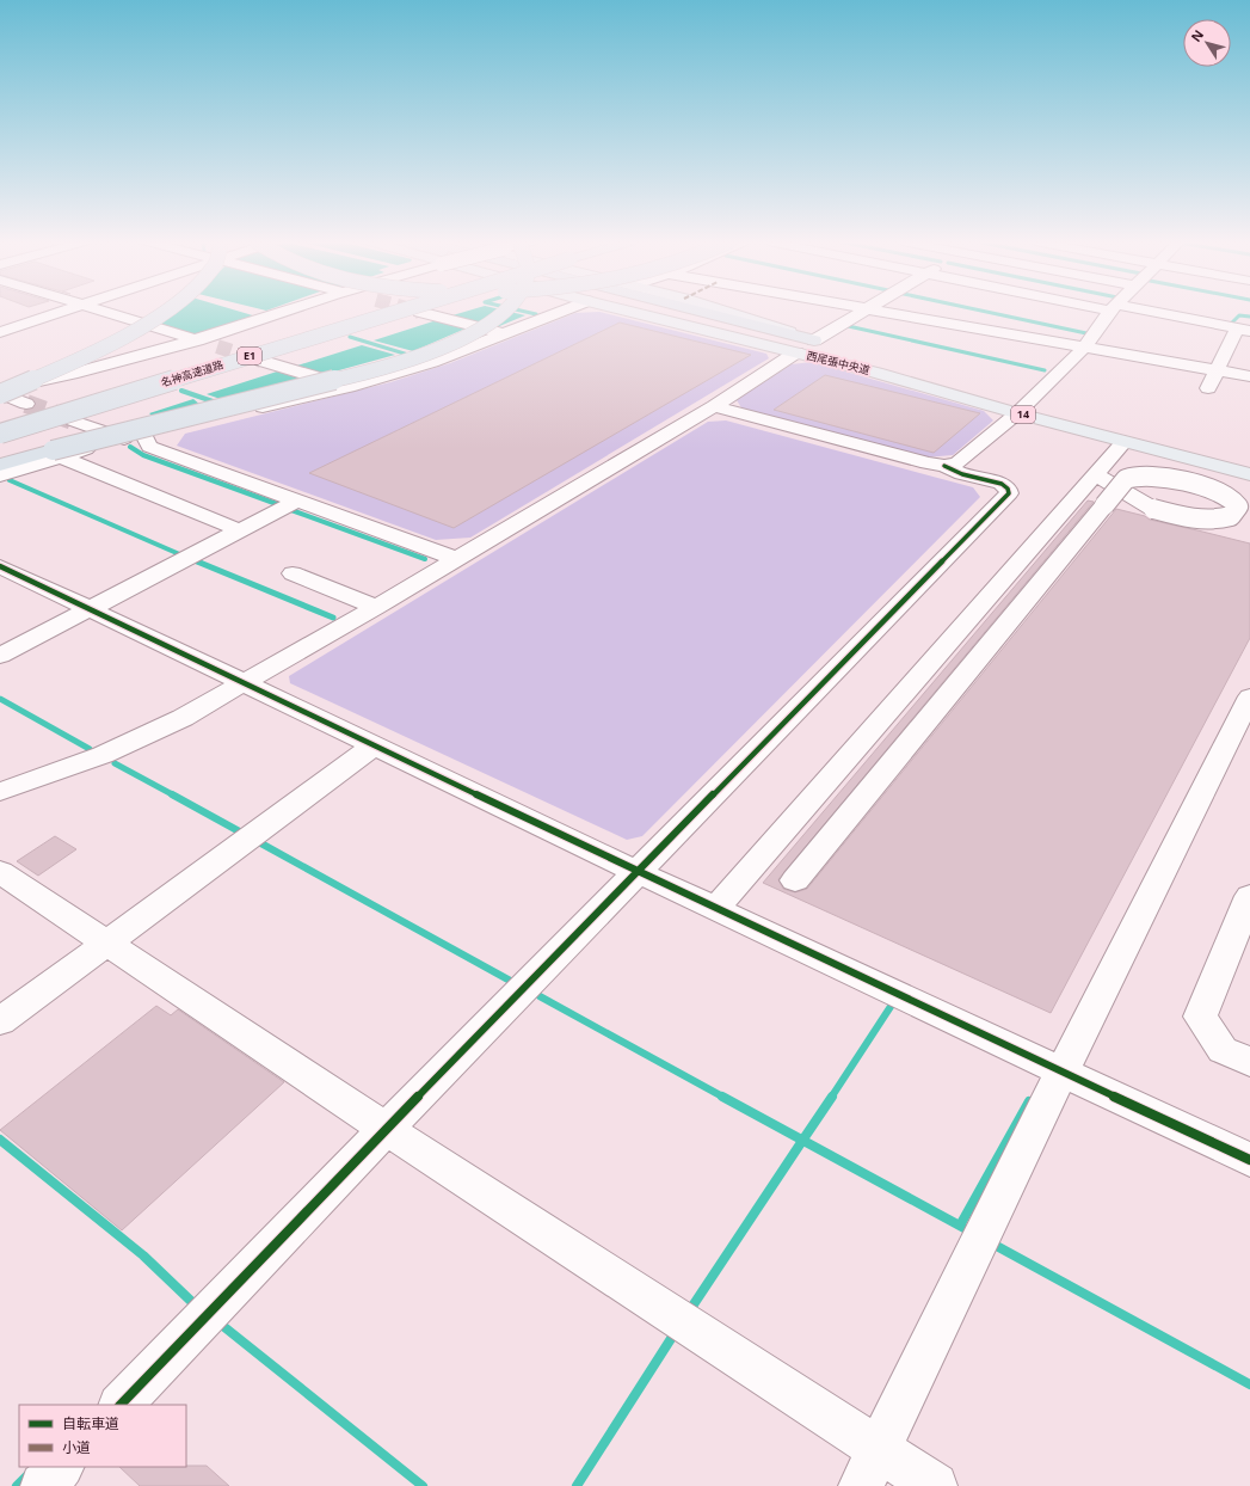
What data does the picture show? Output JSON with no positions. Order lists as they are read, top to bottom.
{
  "streets": {
    "highway": ["E1", "名神高速道路"],
    "main road": ["西尾張中央道", "14"]
  },
  "legend": ["自転車道", "小道"],
  "north": "top left"
}
